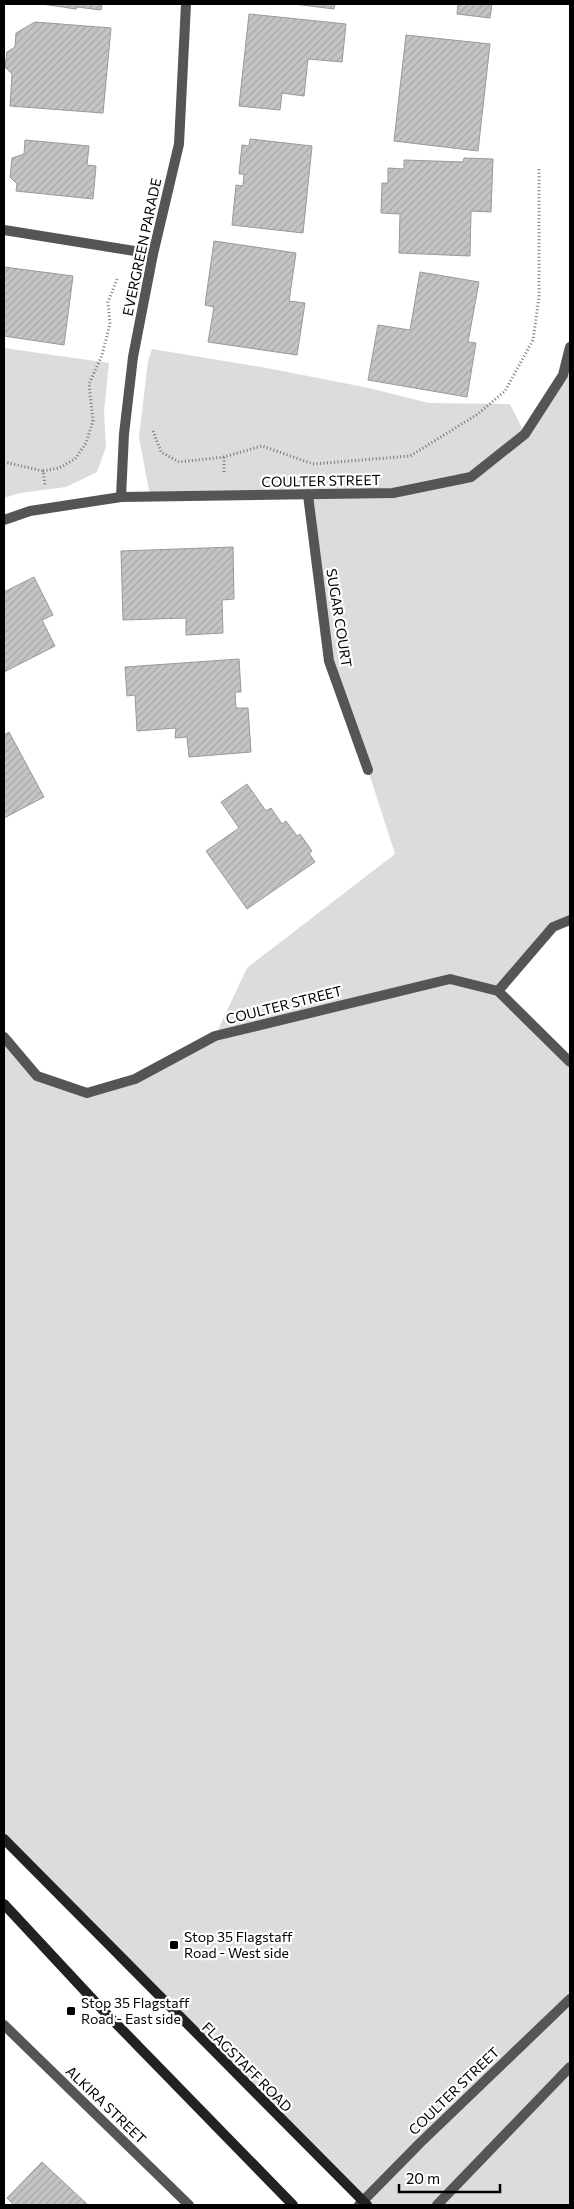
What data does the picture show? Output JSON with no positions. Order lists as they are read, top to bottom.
{
  "streets": {
    "main road": ["FLAGSTAFF ROAD"],
    "street": [
      "EVERGREEN PARADE",
      "COULTER STREET",
      "SUGAR COURT",
      "ALKIRA STREET"
    ]
  },
  "crossings": [
    ["EVERGREEN PARADE", "COULTER STREET"],
    ["COULTER STREET", "SUGAR COURT"],
    ["COULTER STREET", "FLAGSTAFF ROAD"]
  ],
  "places": {
    "transit": ["Stop 35 Flagstaff Road - West side", "Stop 35 Flagstaff Road - East side"]
  },
  "scale_bar": "20 m"
}
